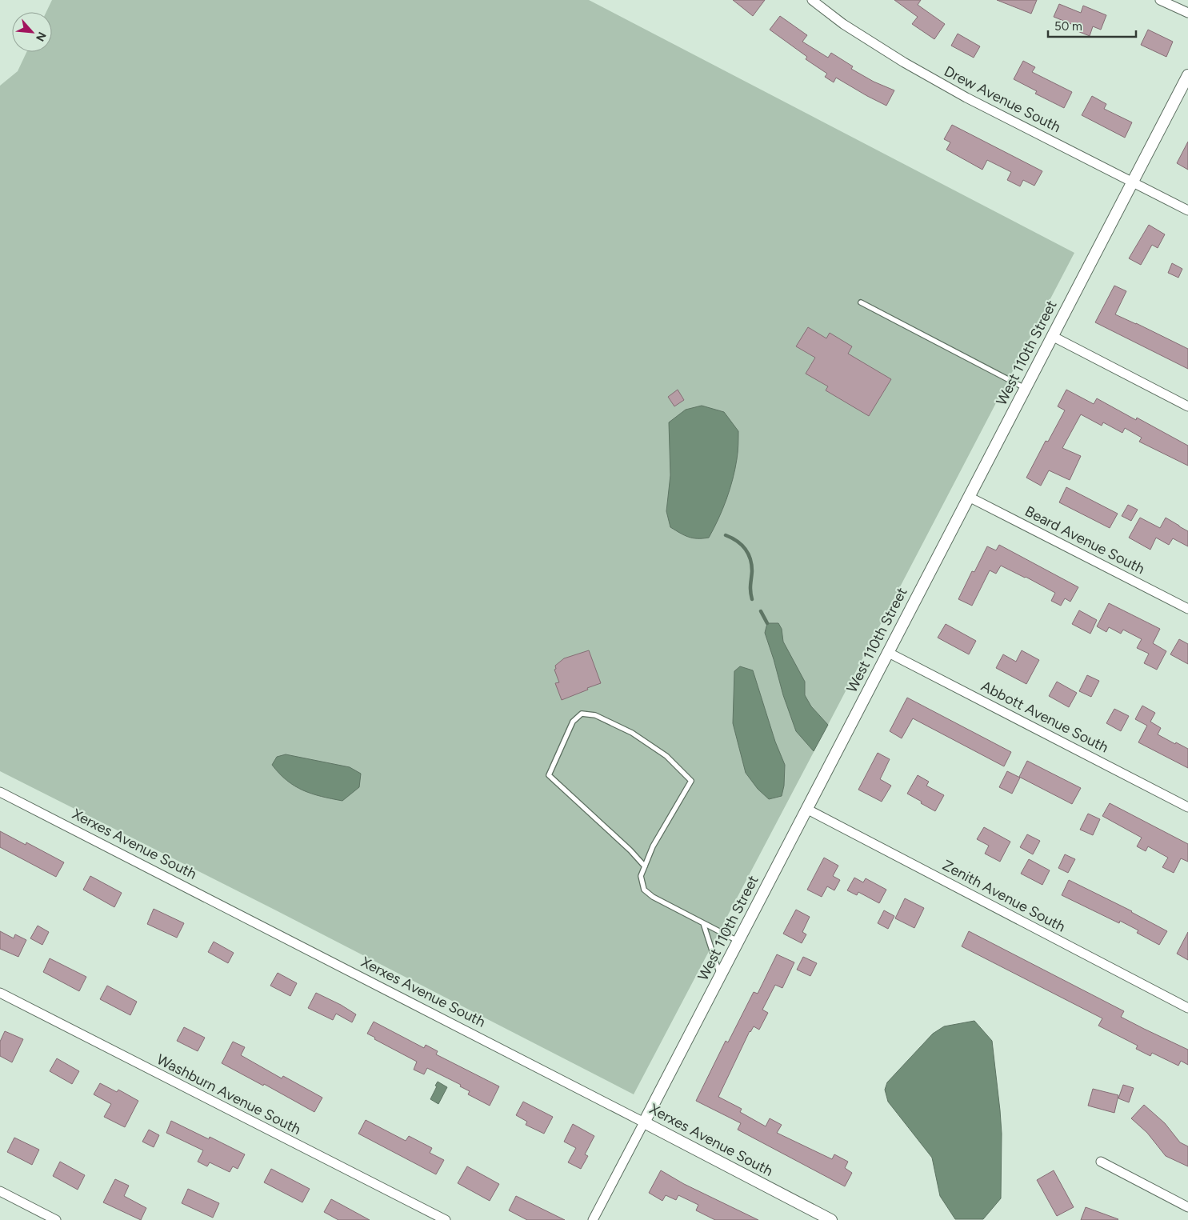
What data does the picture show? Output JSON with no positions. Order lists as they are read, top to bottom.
{
  "streets": {
    "street": [
      "Drew Avenue South",
      "West 110th Street",
      "Beard Avenue South",
      "Abbott Avenue South",
      "Xerxes Avenue South",
      "Zenith Avenue South",
      "Washburn Avenue South"
    ]
  },
  "crossings": [
    ["Drew Avenue South", "West 110th Street"],
    ["West 110th Street", "Beard Avenue South"],
    ["West 110th Street", "Abbott Avenue South"],
    ["West 110th Street", "Xerxes Avenue South"],
    ["West 110th Street", "Zenith Avenue South"]
  ],
  "scale_bar": "50 m",
  "north": "bottom right"
}
